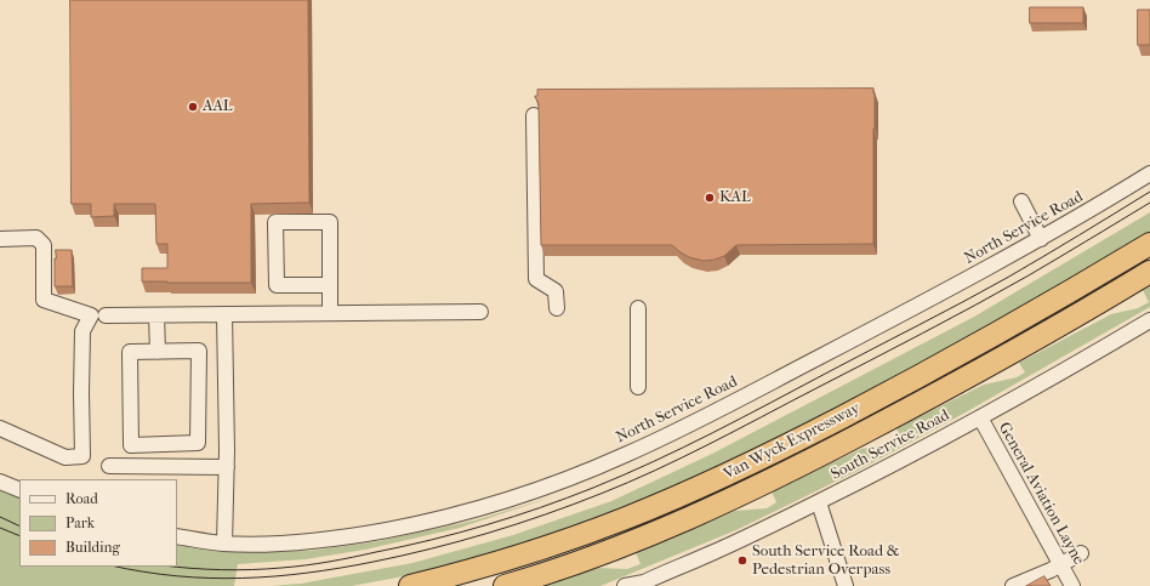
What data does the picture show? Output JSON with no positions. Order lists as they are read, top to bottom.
{
  "streets": {
    "highway": ["Van Wyck Expressway"],
    "street": ["North Service Road", "South Service Road", "General Aviation Layne"]
  },
  "crossings": [
    ["South Service Road", "General Aviation Layne"]
  ],
  "places": ["AAL", "KAL", "South Service Road & Pedestrian Overpass"],
  "legend": ["Road", "Park", "Building"]
}
